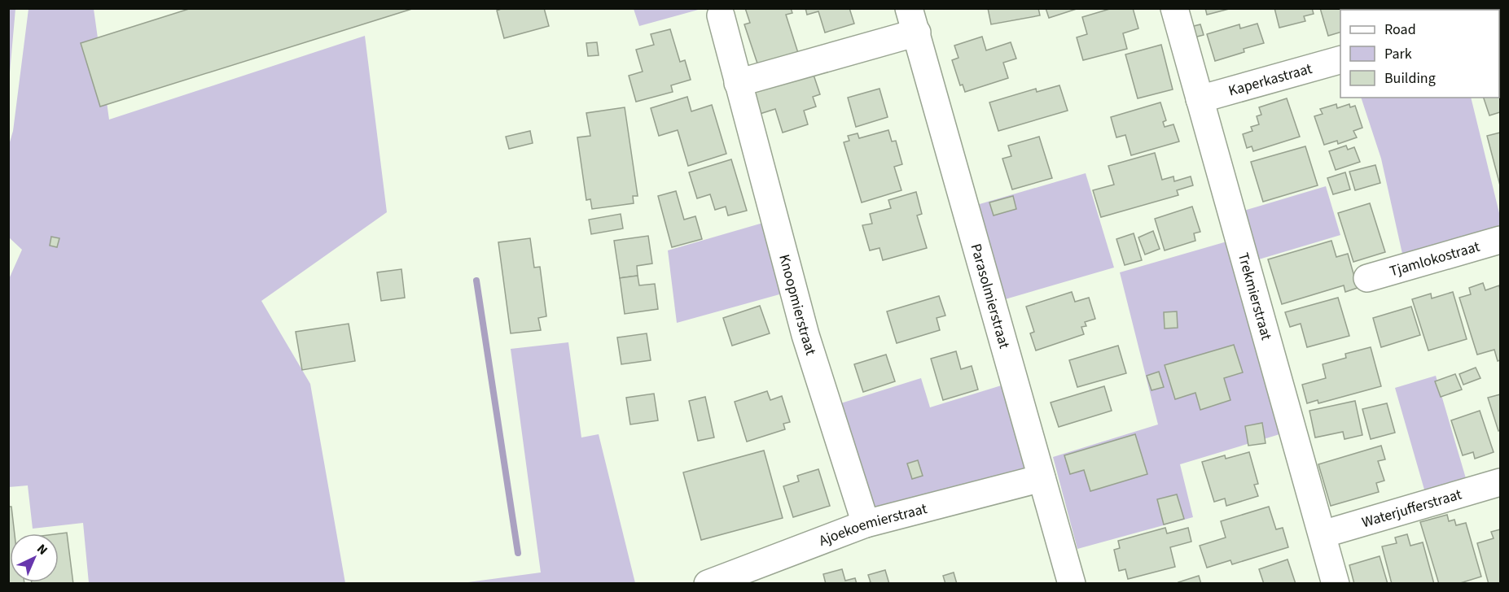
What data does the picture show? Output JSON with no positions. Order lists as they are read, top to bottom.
{
  "streets": {
    "street": [
      "Kaperkastraat",
      "Tjamlokostraat",
      "Parasolmierstraat",
      "Trekmierstraat",
      "Knoopmierstraat",
      "Waterjufferstraat",
      "Ajoekoemierstraat"
    ]
  },
  "crossings": [
    ["Kaperkastraat", "Trekmierstraat"],
    ["Parasolmierstraat", "Ajoekoemierstraat"],
    ["Trekmierstraat", "Waterjufferstraat"],
    ["Knoopmierstraat", "Ajoekoemierstraat"]
  ],
  "legend": ["Road", "Park", "Building"],
  "north": "top right"
}
